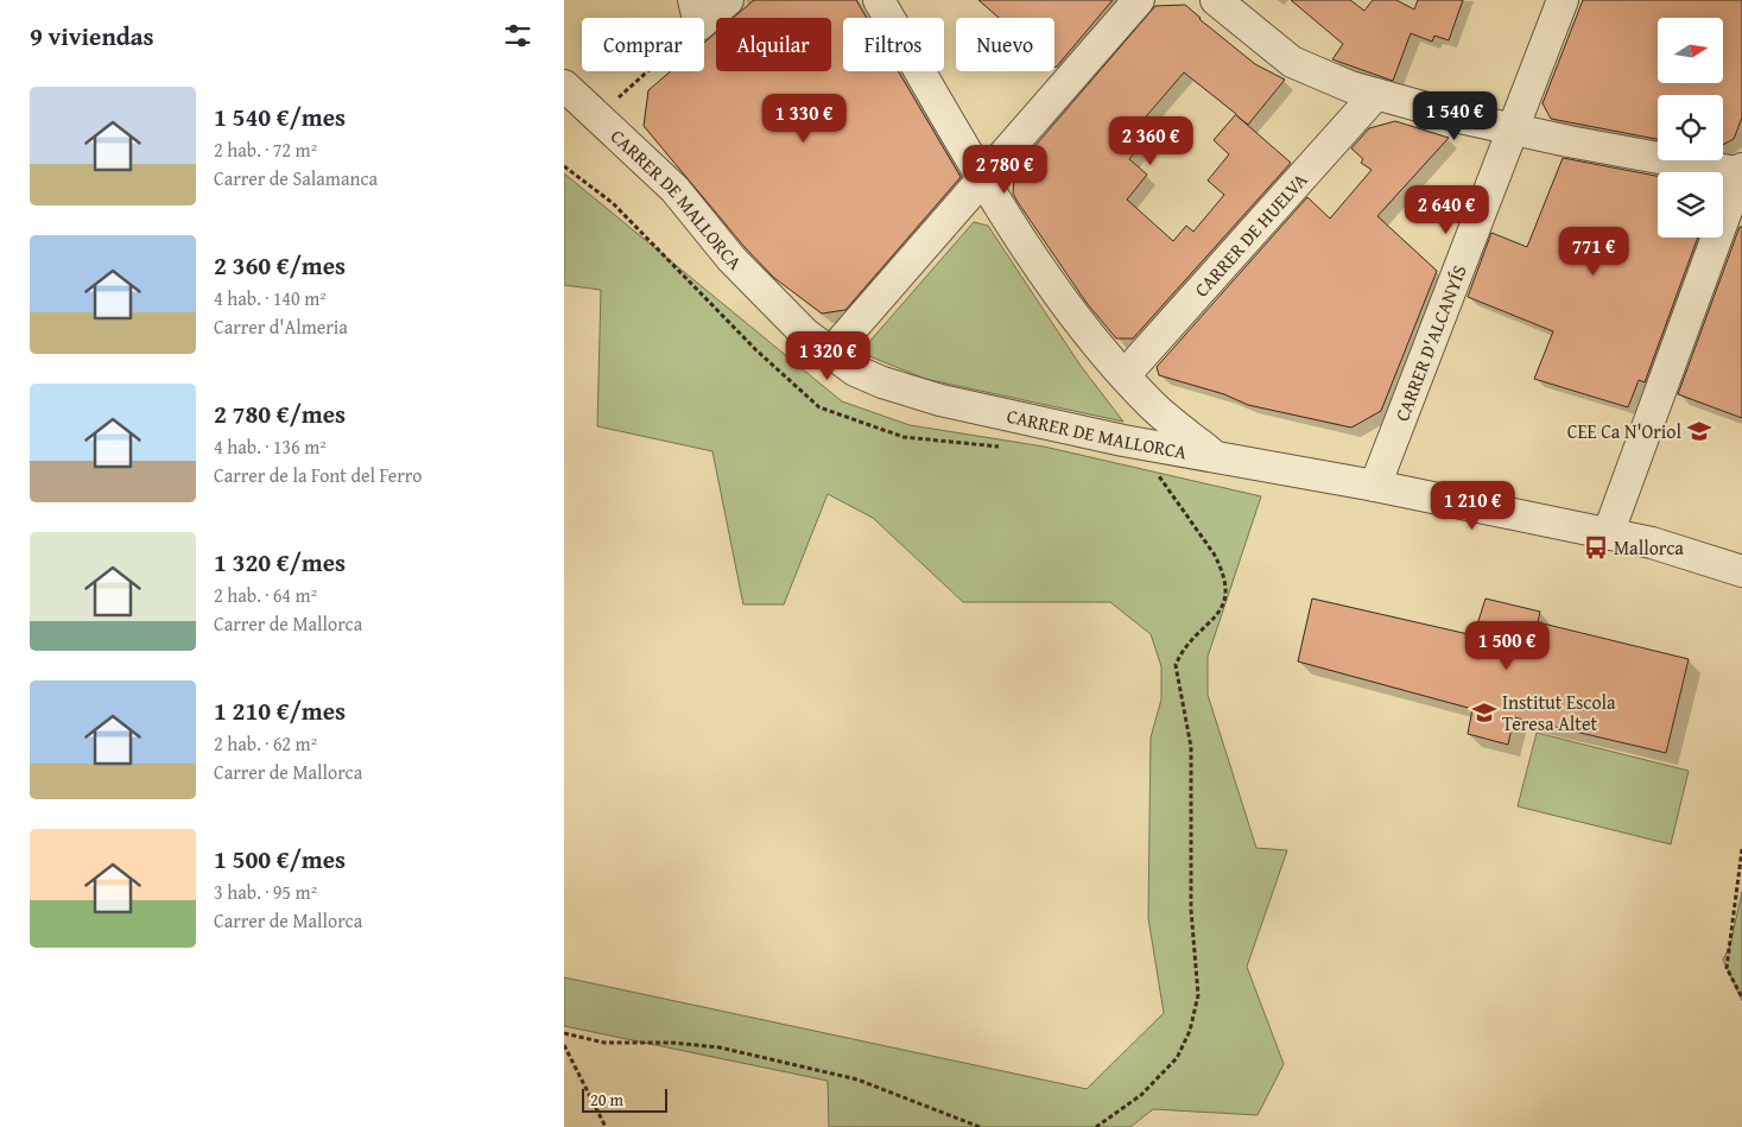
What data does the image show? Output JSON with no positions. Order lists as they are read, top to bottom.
{
  "streets": {
    "street": ["CARRER DE MALLORCA", "CARRER DE HUELVA", "CARRER D'ALCANYÍS"]
  },
  "crossings": [
    ["CARRER DE MALLORCA", "CARRER D'ALCANYÍS"]
  ],
  "places": {
    "school or university": ["CEE Ca N'Oriol", "Institut Escola Teresa Altet"],
    "bus stop": ["Mallorca"]
  },
  "scale_bar": "20 m",
  "north": "right",
  "page": {
    "heading": "9 viviendas",
    "chip": [
      "Comprar",
      "Alquilar",
      "Filtros",
      "Nuevo"
    ],
    "list": [
      {
        "name": "1 540 €/mes",
        "note": "2 hab. · 72 m² · Carrer de Salamanca"
      },
      {
        "name": "2 360 €/mes",
        "note": "4 hab. · 140 m² · Carrer d'Almeria"
      },
      {
        "name": "2 780 €/mes",
        "note": "4 hab. · 136 m² · Carrer de la Font del Ferro"
      },
      {
        "name": "1 320 €/mes",
        "note": "2 hab. · 64 m² · Carrer de Mallorca"
      },
      {
        "name": "1 210 €/mes",
        "note": "2 hab. · 62 m² · Carrer de Mallorca"
      },
      {
        "name": "1 500 €/mes",
        "note": "3 hab. · 95 m² · Carrer de Mallorca"
      }
    ],
    "price": [
      "1 540 €",
      "1 330 €",
      "2 360 €",
      "2 780 €",
      "2 640 €",
      "771 €",
      "1 320 €",
      "1 210 €",
      "1 500 €"
    ],
    "scale": "20 m"
  }
}
